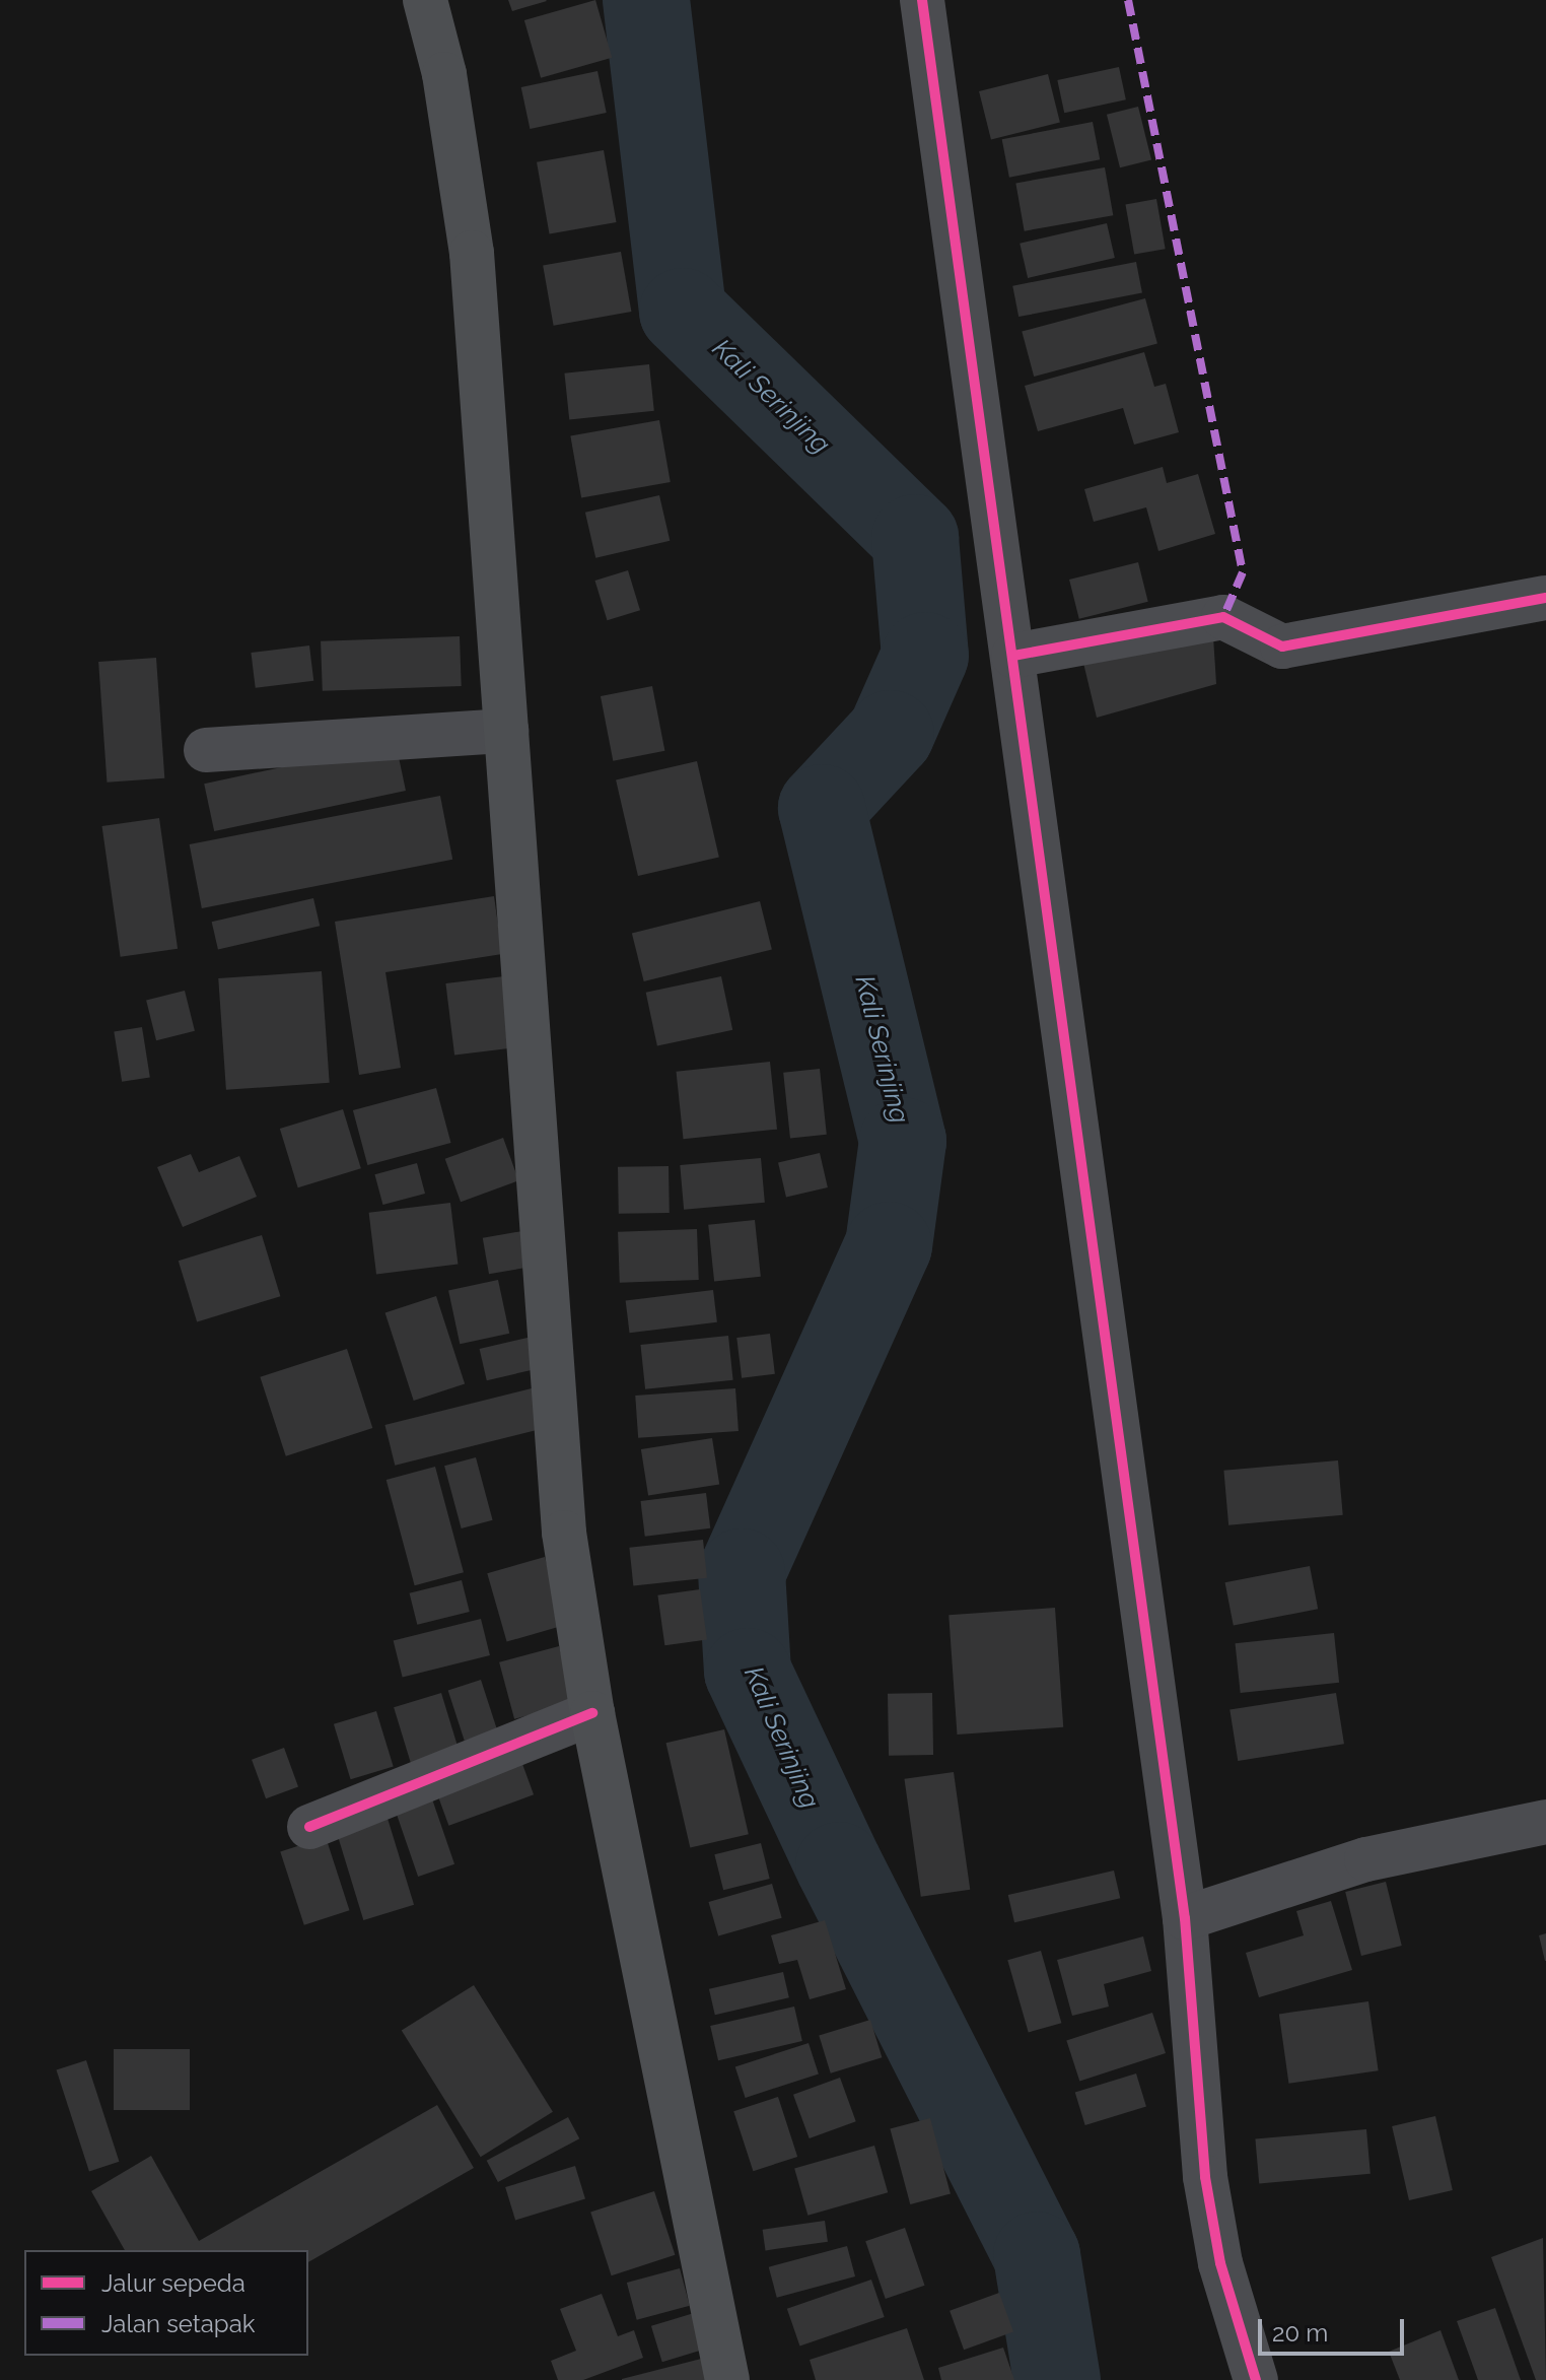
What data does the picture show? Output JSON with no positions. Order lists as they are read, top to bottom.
{
  "water": ["Kali Serinjing"],
  "legend": ["Jalur sepeda", "Jalan setapak"],
  "scale_bar": "20 m"
}
